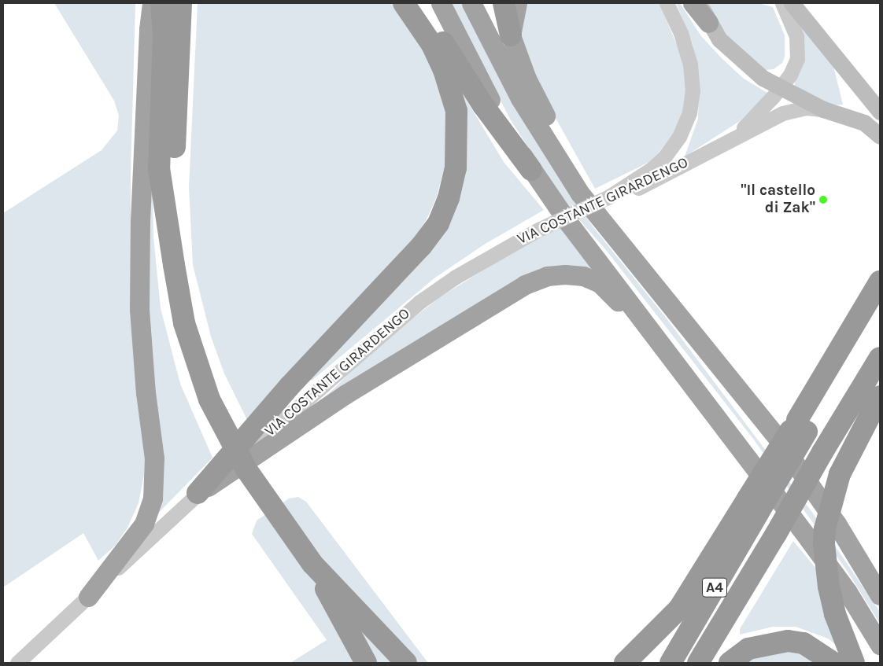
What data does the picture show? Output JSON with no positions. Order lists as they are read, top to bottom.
{
  "streets": {
    "highway": ["A4"],
    "street": ["VIA COSTANTE GIRARDENGO"]
  },
  "places": ["\"Il castello di Zak\""]
}
